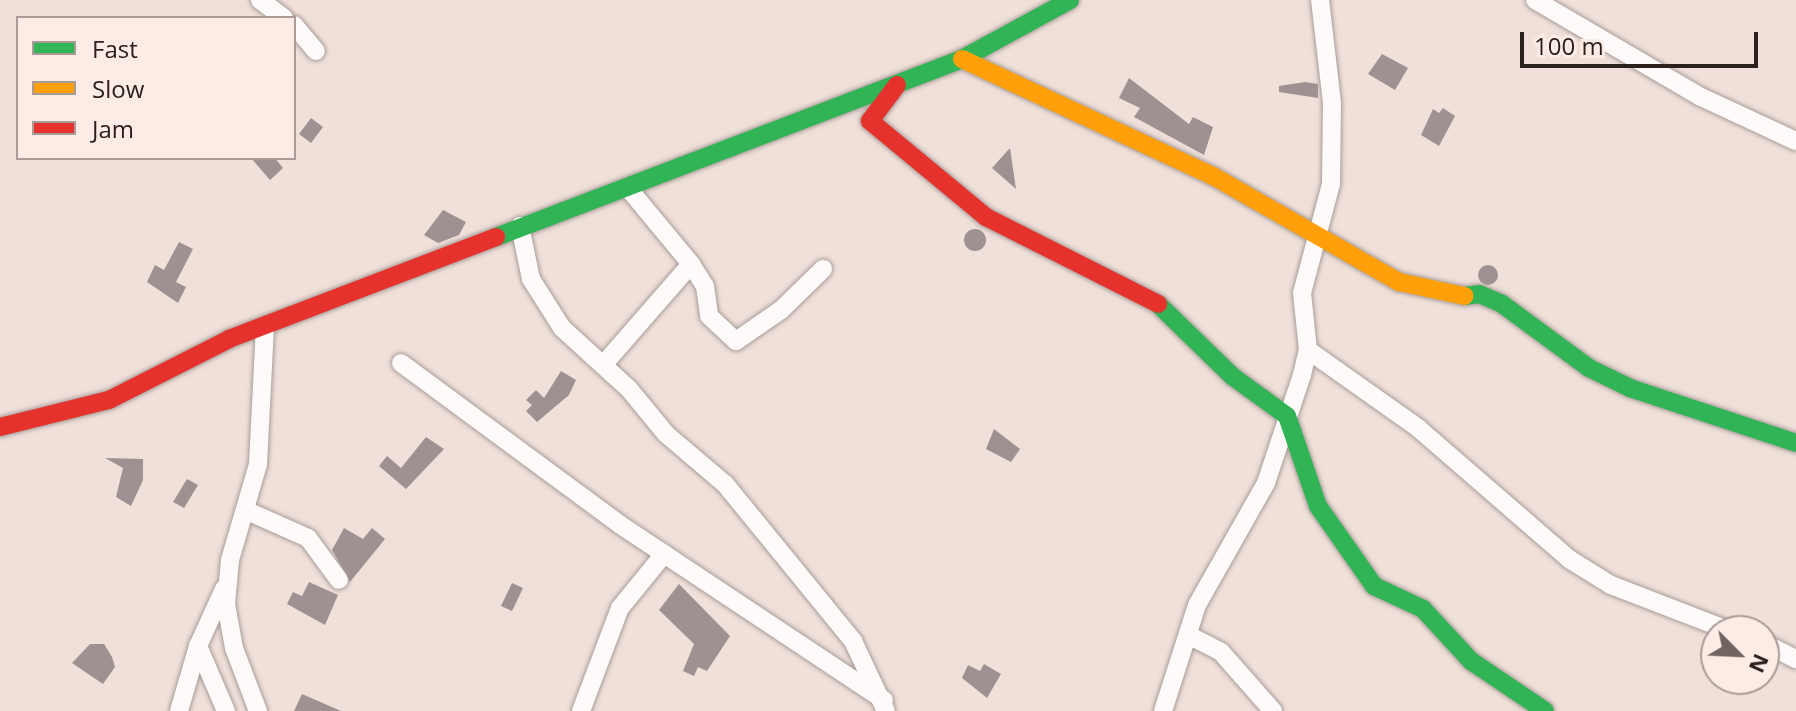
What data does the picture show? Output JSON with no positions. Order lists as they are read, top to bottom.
{
  "legend": ["Fast", "Slow", "Jam"],
  "scale_bar": "100 m",
  "north": "bottom right"
}
